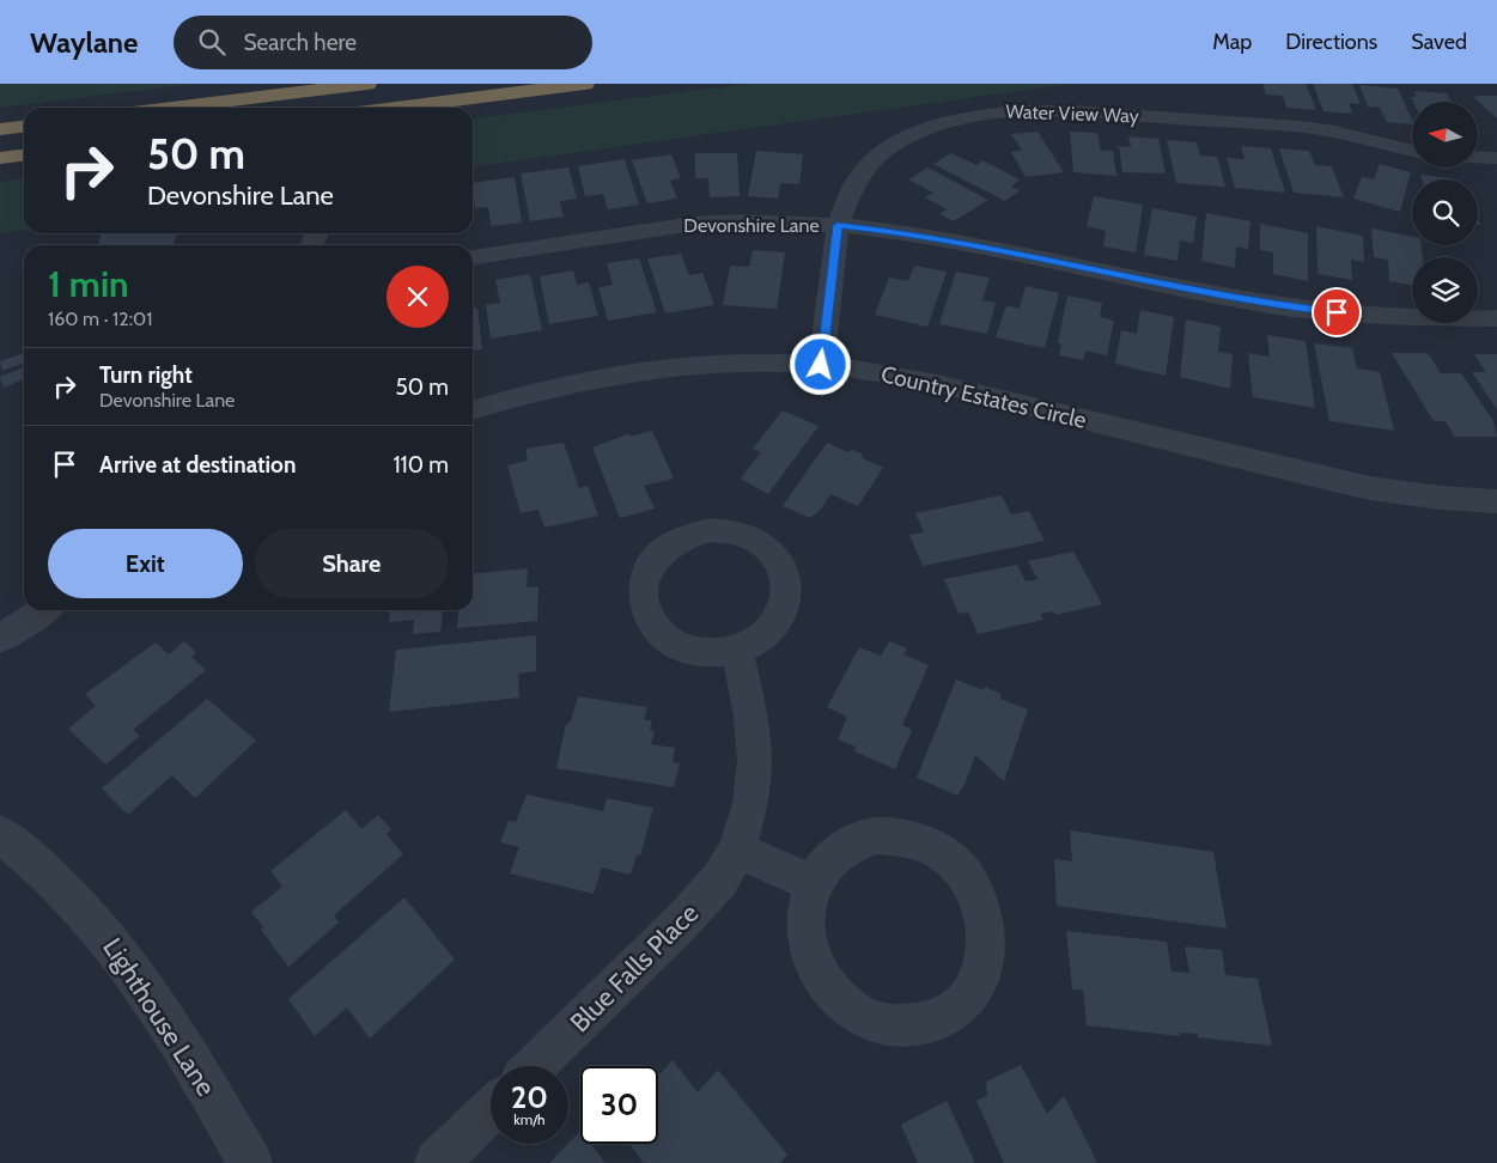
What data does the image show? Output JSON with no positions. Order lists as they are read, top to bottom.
{
  "streets": {
    "street": [
      "Water View Way",
      "Devonshire Lane",
      "Country Estates Circle",
      "Blue Falls Place",
      "Lighthouse Lane"
    ]
  },
  "crossings": [
    ["Water View Way", "Devonshire Lane"],
    ["Water View Way", "Country Estates Circle"]
  ],
  "north": "left",
  "page": {
    "header": "Waylane",
    "search": "Search here",
    "nav": ["Map", "Directions", "Saved"],
    "turn": ["50 m", "Devonshire Lane"],
    "heading": ["1 min", "160 m · 12:01"],
    "list": [
      {
        "name": "Turn right",
        "note": "Devonshire Lane",
        "value": "50 m"
      },
      {
        "name": "Arrive at destination",
        "value": "110 m"
      }
    ],
    "buttons": ["Exit", "Share"],
    "speed": "20 km/h",
    "limit": "30"
  }
}
